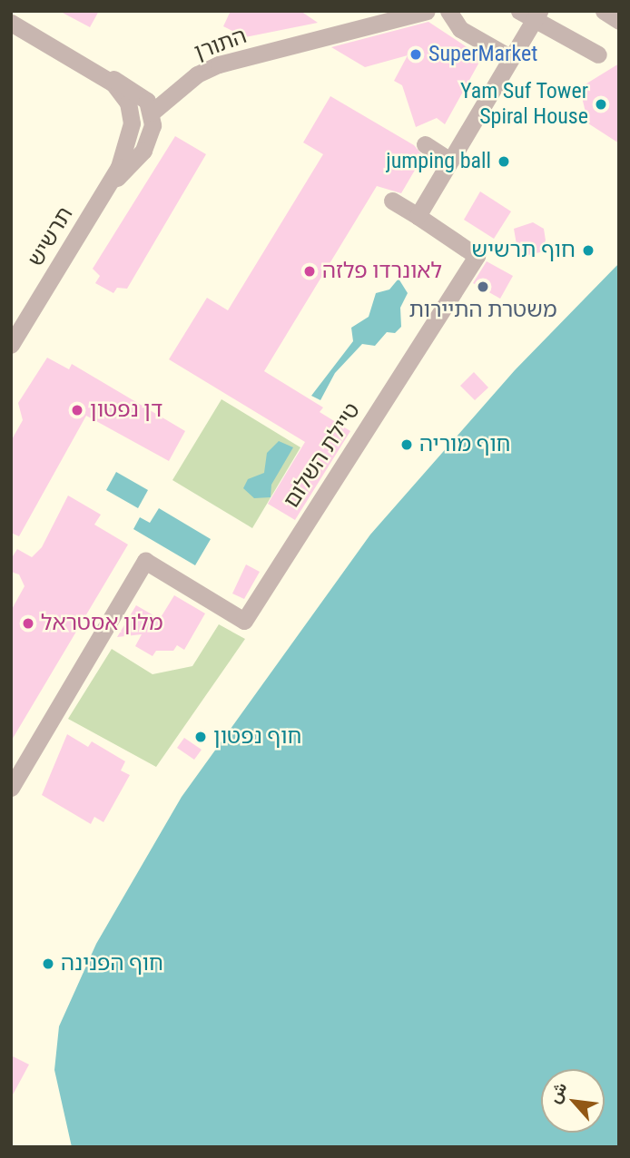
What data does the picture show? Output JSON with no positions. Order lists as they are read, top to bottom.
{
  "streets": {
    "street": ["התורן", "תרשיש", "טיילת השלום"]
  },
  "crossings": [
    ["התורן", "תרשיש"]
  ],
  "places": [
    "SuperMarket",
    "Yam Suf Tower Spiral House",
    "jumping ball",
    "חוף תרשיש",
    "לאונרדו פלזה",
    "משטרת התיירות",
    "דן נפטון",
    "חוף מוריה",
    "מלון אסטראל",
    "חוף נפטון",
    "חוף הפנינה"
  ],
  "north": "top left"
}
